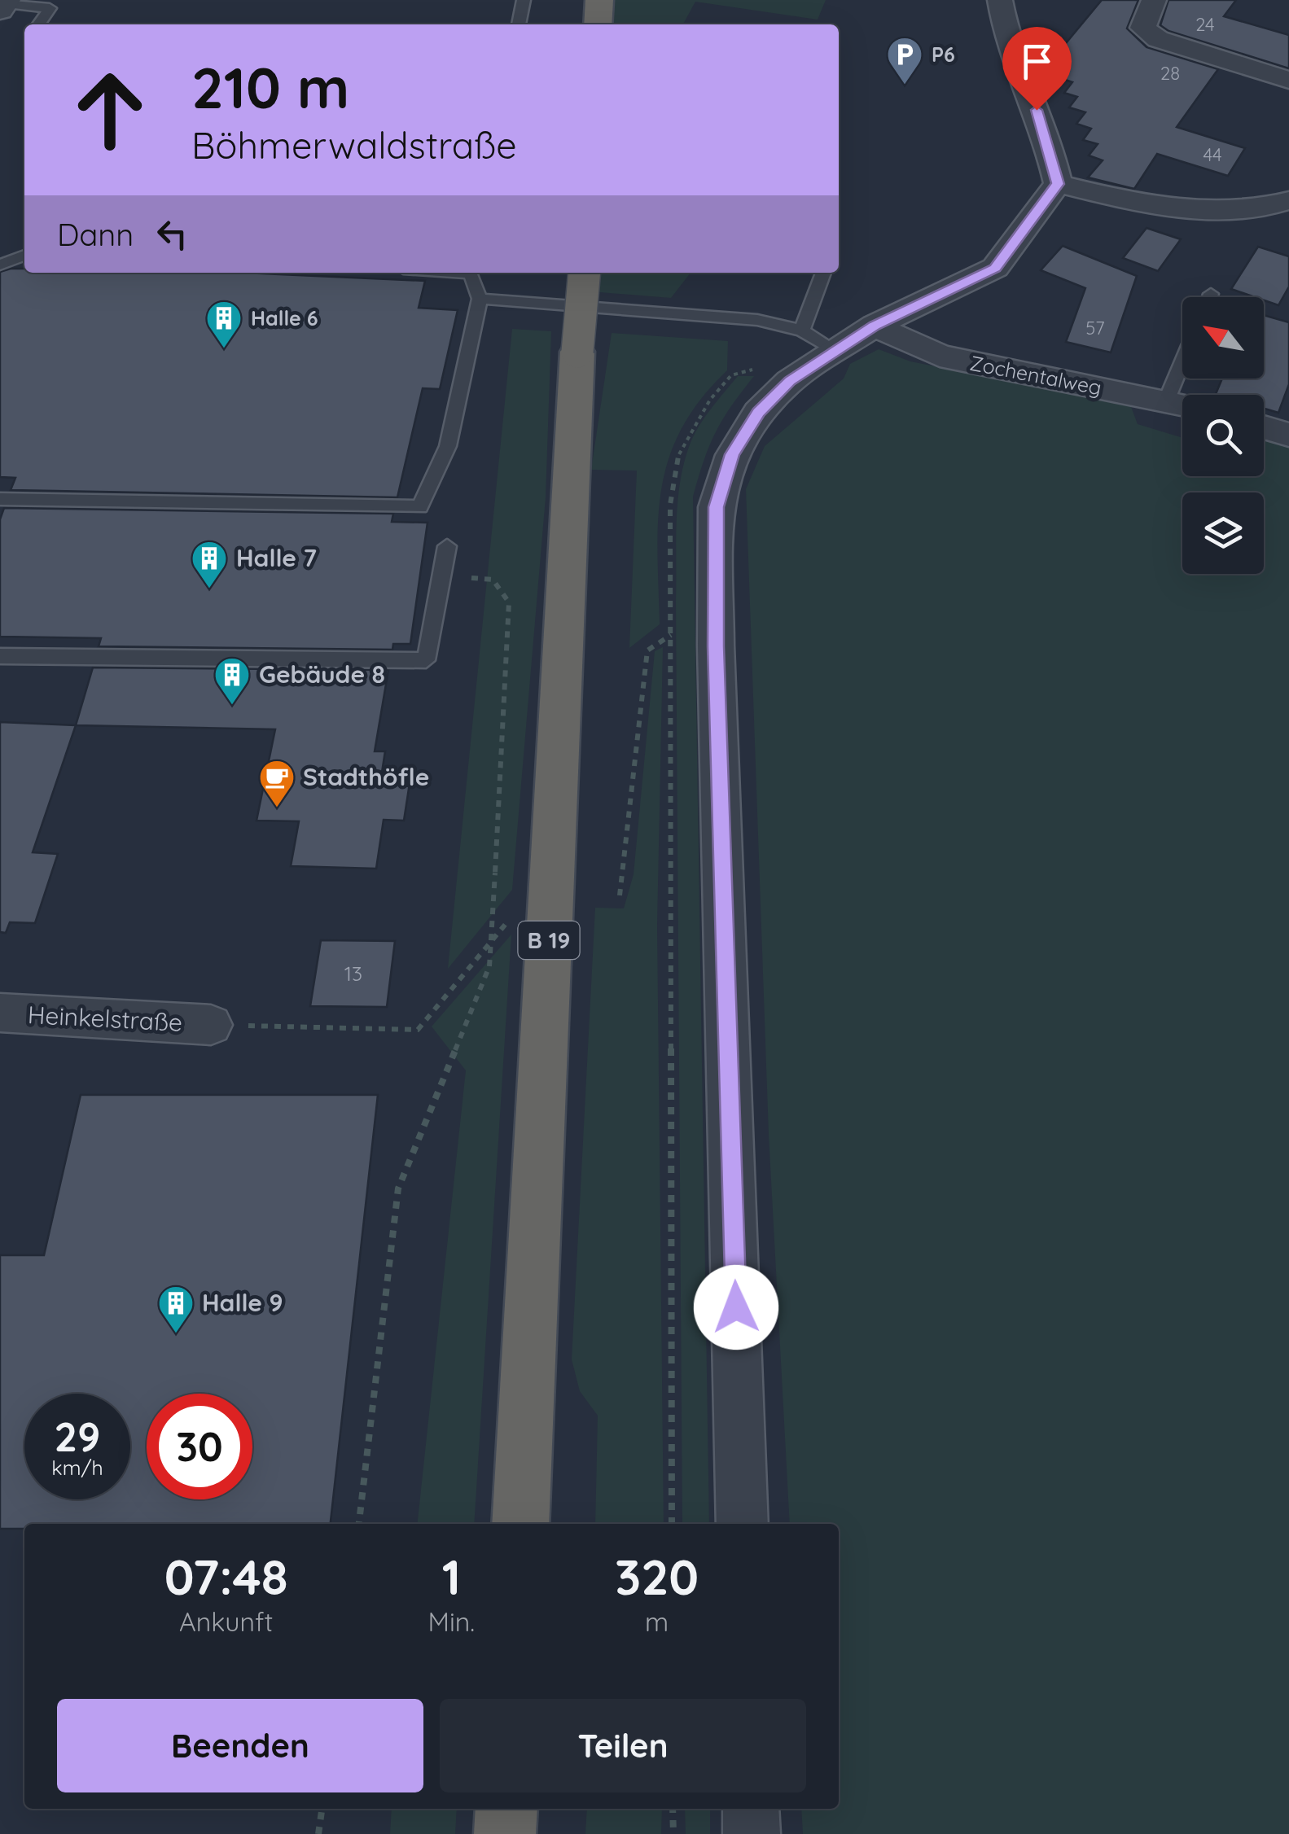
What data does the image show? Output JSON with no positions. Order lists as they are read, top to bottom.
{
  "streets": {
    "highway": ["B 19"],
    "street": ["Zochentalweg", "Heinkelstraße"]
  },
  "places": {
    "parking": ["P6"],
    "building": [
      "Halle 6",
      "Halle 7",
      "Gebäude 8",
      "Halle 9"
    ],
    "cafe": ["Stadthöfle"]
  },
  "house_numbers": [
    "24",
    "28",
    "44",
    "57",
    "13"
  ],
  "north": "top left",
  "page": {
    "turn": ["210 m", "Böhmerwaldstraße"],
    "then": "Dann",
    "speed": "29 km/h",
    "limit": "30",
    "eta": [
      "07:48",
      "Ankunft",
      "1",
      "Min.",
      "320",
      "m"
    ],
    "buttons": ["Beenden", "Teilen"]
  }
}
